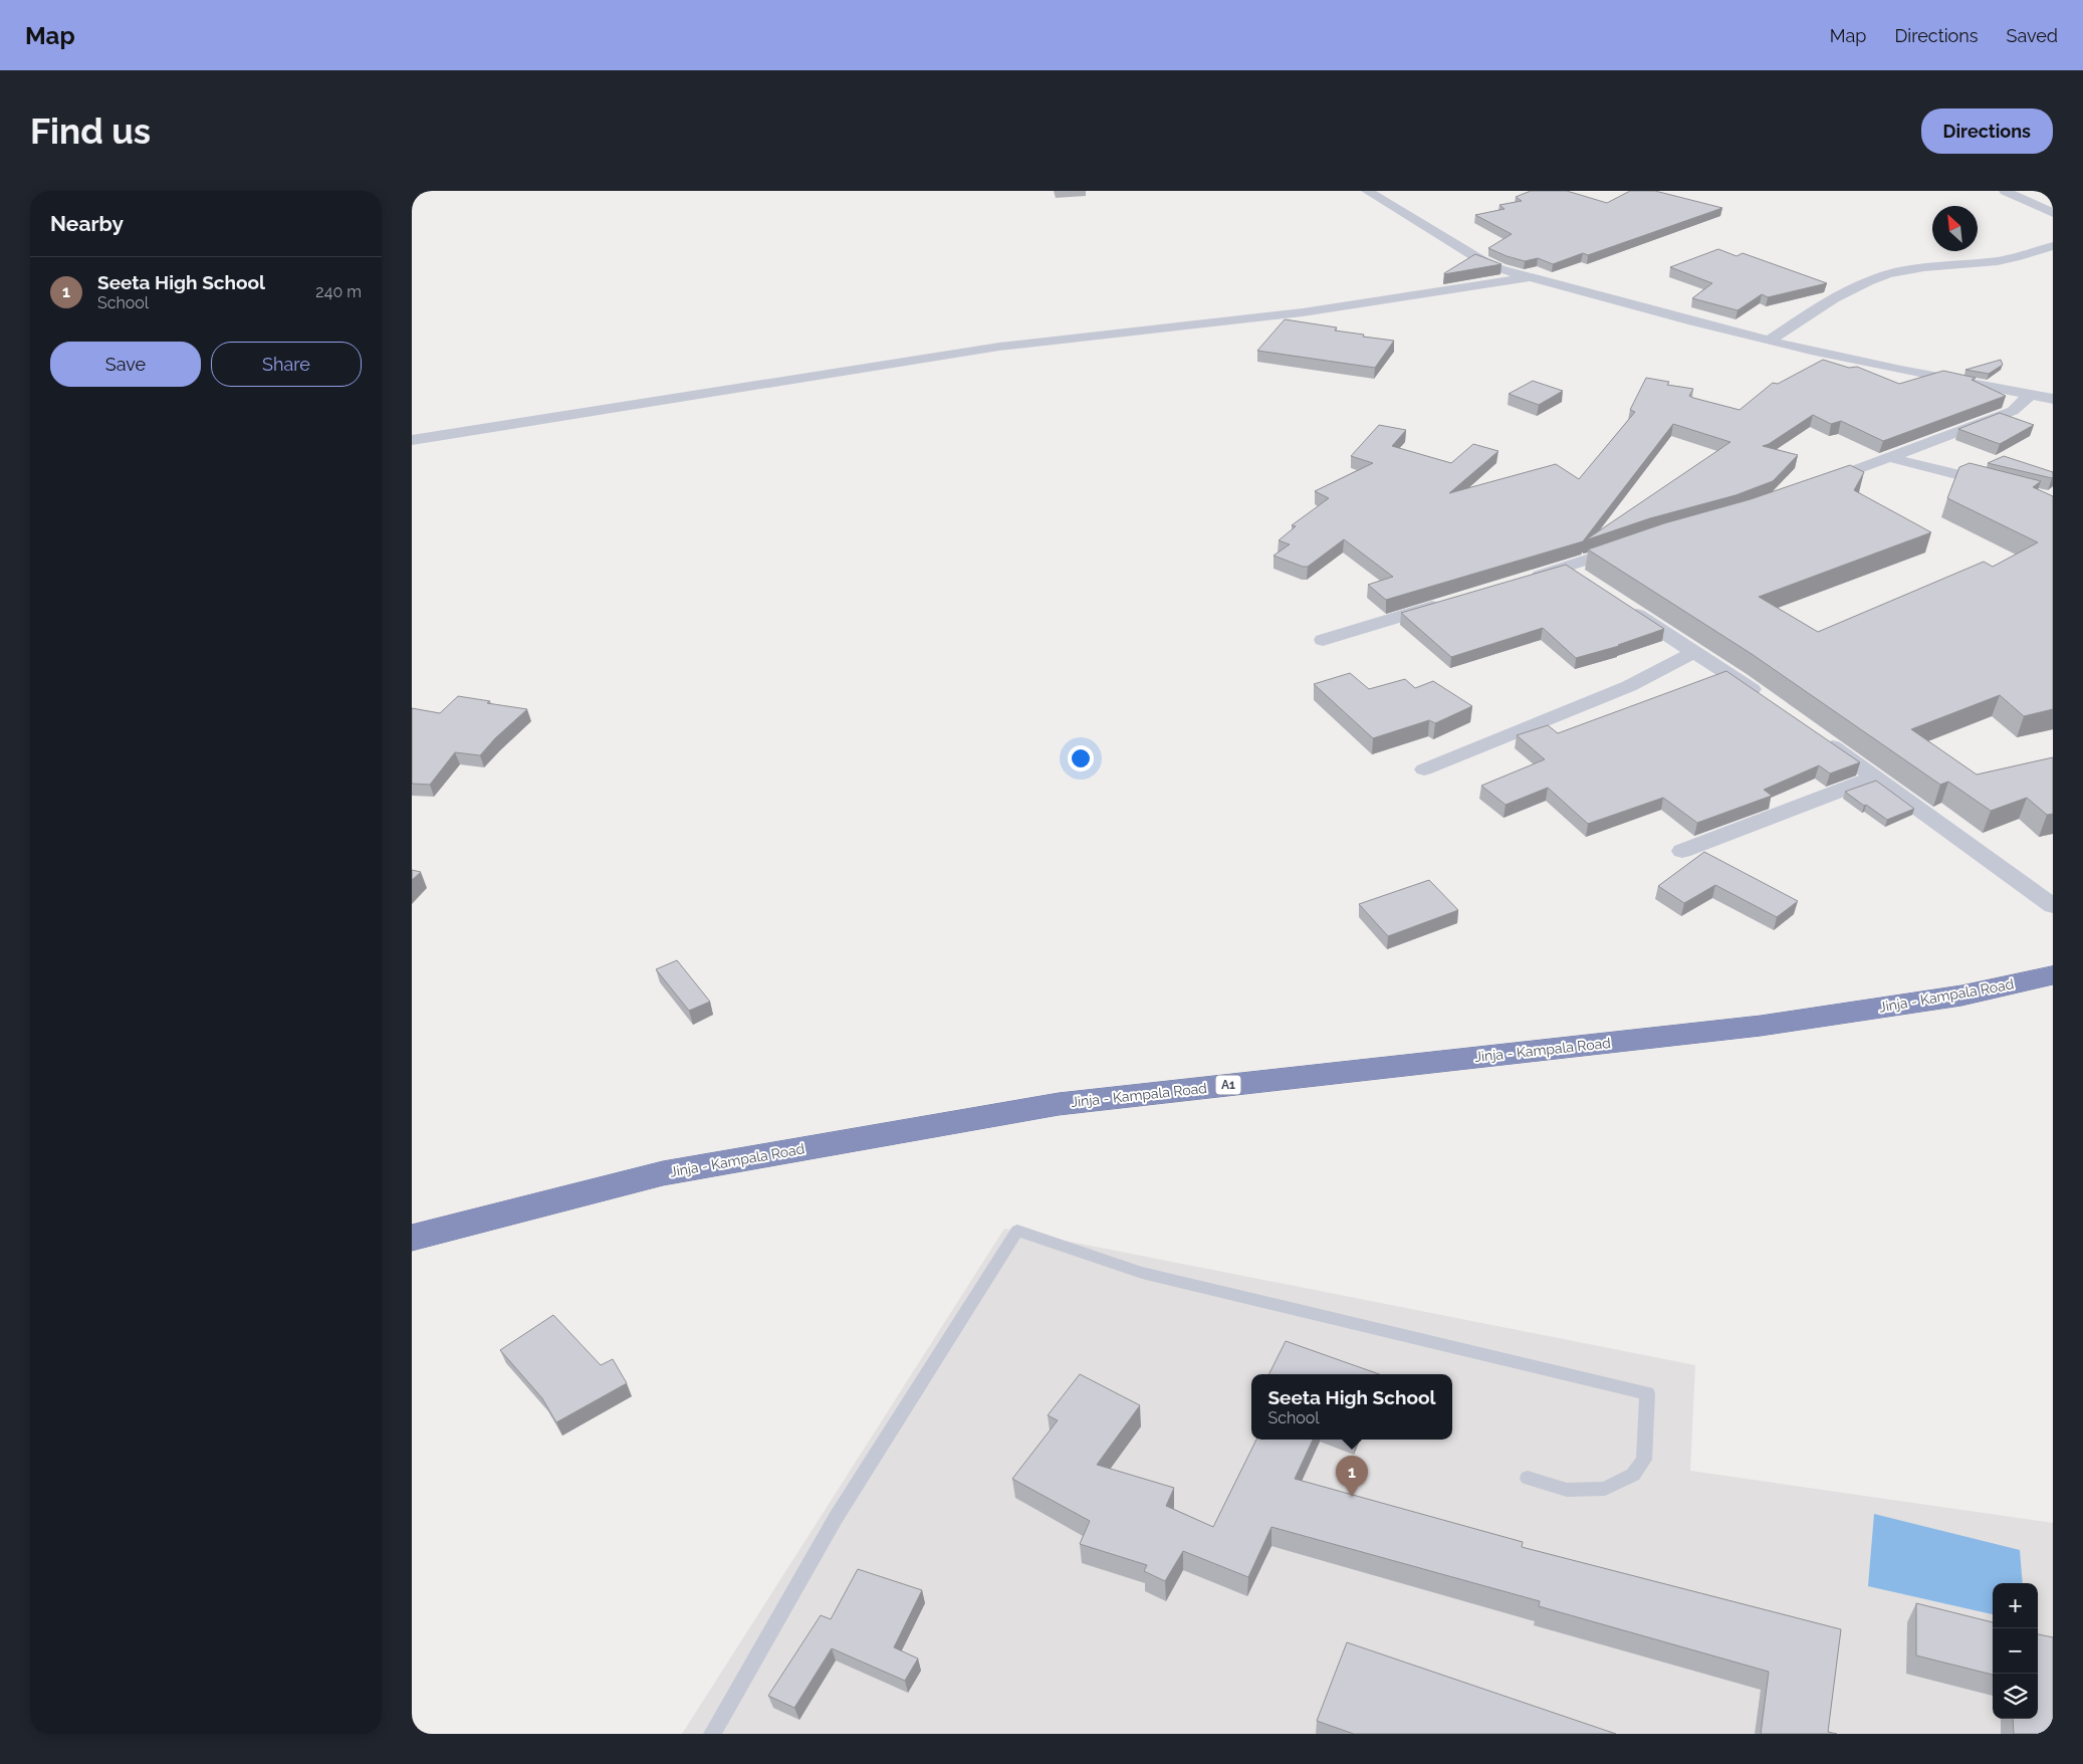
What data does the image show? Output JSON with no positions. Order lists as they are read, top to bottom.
{
  "streets": {
    "highway": ["Jinja - Kampala Road", "A1"]
  },
  "north": "top left",
  "page": {
    "header": "Map",
    "nav": ["Map", "Directions", "Saved"],
    "buttons": [
      "Directions",
      ["Save", "Share"]
    ],
    "title": "Find us",
    "heading": "Nearby",
    "list": [
      {
        "mark": "1",
        "name": "Seeta High School",
        "note": "School",
        "value": "240 m"
      }
    ],
    "popup": ["Seeta High School", "School"],
    "pins": "1",
    "map_buttons": ["+", "−"]
  }
}
